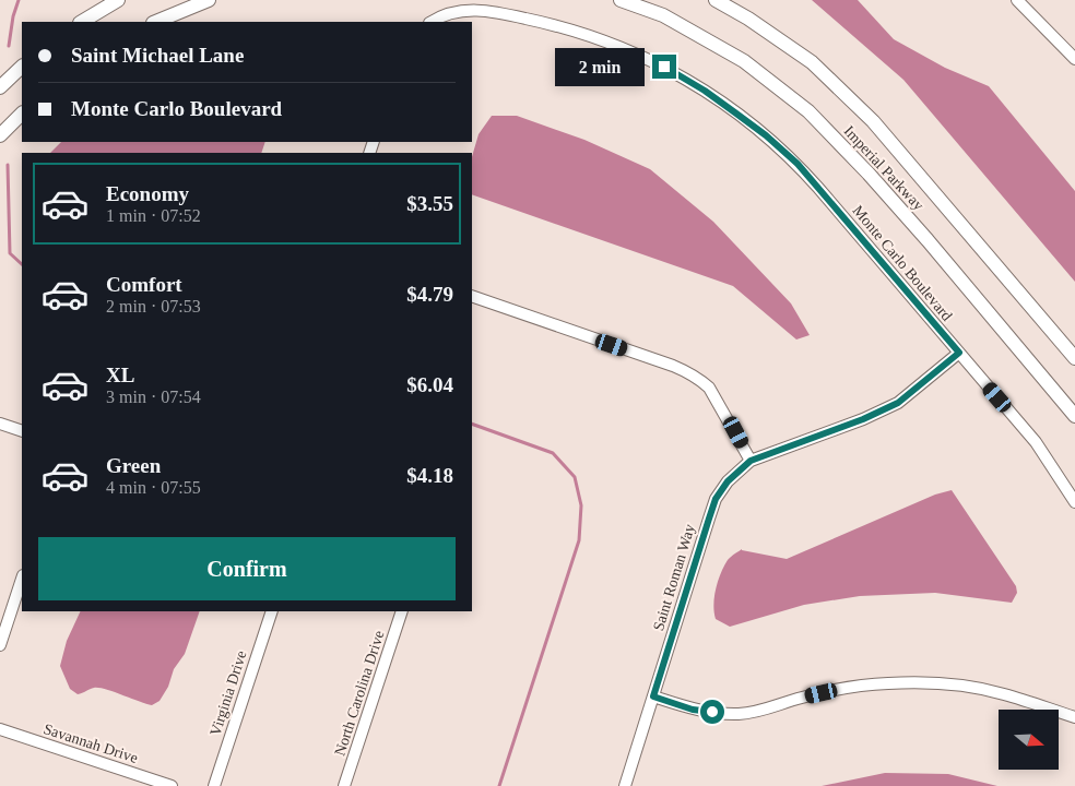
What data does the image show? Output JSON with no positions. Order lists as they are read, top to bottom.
{
  "streets": {
    "main road": ["Imperial Parkway"],
    "street": [
      "Monte Carlo Boulevard",
      "Saint Roman Way",
      "Virginia Drive",
      "North Carolina Drive",
      "Savannah Drive"
    ]
  },
  "crossings": [
    ["Monte Carlo Boulevard", "Saint Roman Way"]
  ],
  "north": "right",
  "page": {
    "banner": ["Saint Michael Lane", "Monte Carlo Boulevard"],
    "bubble": "2 min",
    "list": [
      {
        "name": "Economy",
        "note": "1 min · 07:52",
        "value": "$3.55"
      },
      {
        "name": "Comfort",
        "note": "2 min · 07:53",
        "value": "$4.79"
      },
      {
        "name": "XL",
        "note": "3 min · 07:54",
        "value": "$6.04"
      },
      {
        "name": "Green",
        "note": "4 min · 07:55",
        "value": "$4.18"
      }
    ],
    "buttons": "Confirm"
  }
}
